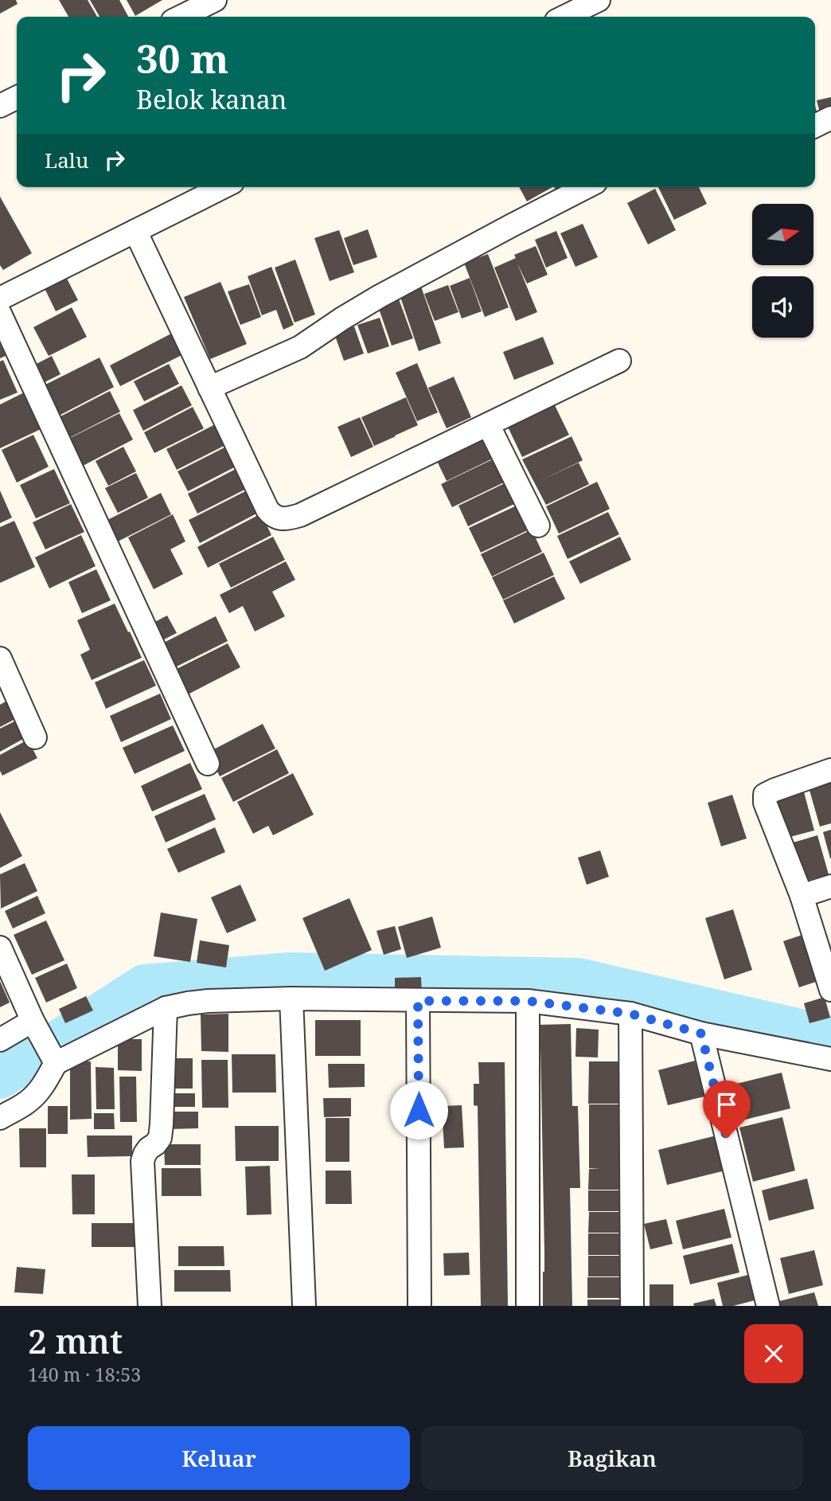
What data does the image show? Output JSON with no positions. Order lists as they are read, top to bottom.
{
  "north": "right",
  "page": {
    "turn": ["30 m", "Belok kanan"],
    "then": "Lalu",
    "heading": ["2 mnt", "140 m · 18:53"],
    "buttons": ["Keluar", "Bagikan"]
  }
}
